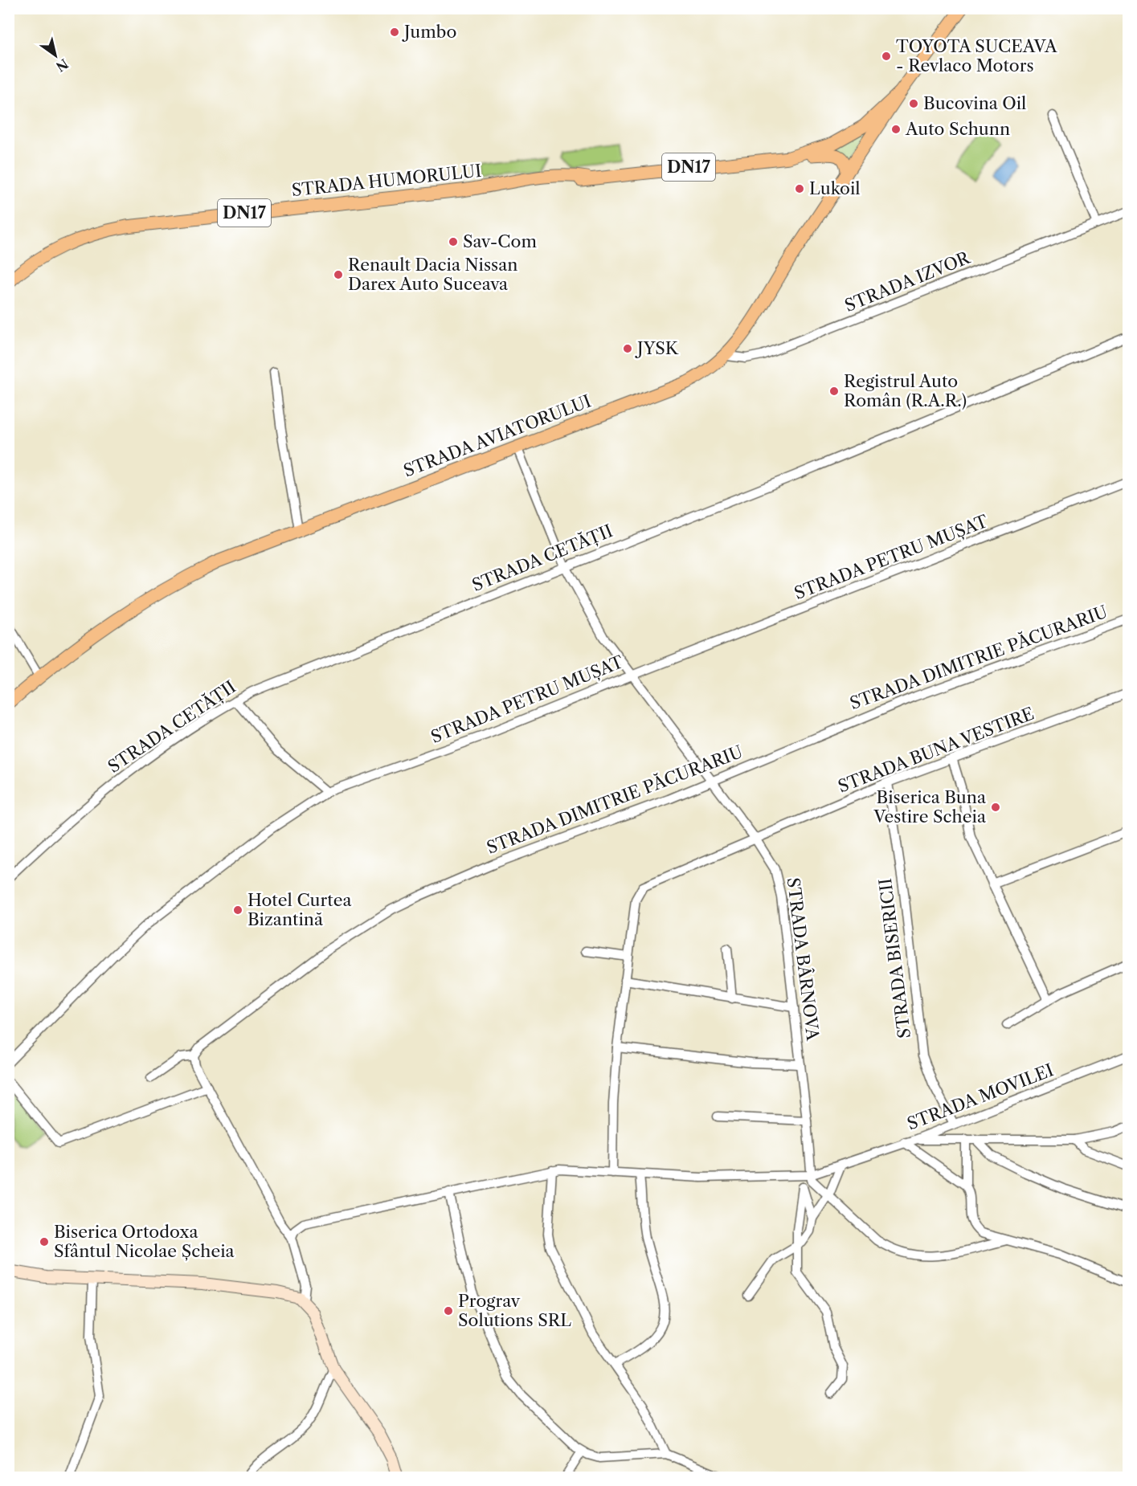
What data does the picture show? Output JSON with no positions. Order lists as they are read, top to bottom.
{
  "streets": {
    "main road": ["DN17", "STRADA HUMORULUI", "STRADA AVIATORULUI"],
    "street": [
      "STRADA IZVOR",
      "STRADA PETRU MUȘAT",
      "STRADA CETĂȚII",
      "STRADA DIMITRIE PĂCURARIU",
      "STRADA BUNA VESTIRE",
      "STRADA BISERICII",
      "STRADA BÂRNOVA",
      "STRADA MOVILEI"
    ]
  },
  "crossings": [
    ["STRADA HUMORULUI", "STRADA AVIATORULUI"],
    ["STRADA IZVOR", "STRADA AVIATORULUI"],
    ["STRADA AVIATORULUI", "STRADA BÂRNOVA"],
    ["STRADA PETRU MUȘAT", "STRADA BÂRNOVA"],
    ["STRADA CETĂȚII", "STRADA BÂRNOVA"],
    ["STRADA DIMITRIE PĂCURARIU", "STRADA BÂRNOVA"],
    ["STRADA BUNA VESTIRE", "STRADA BISERICII"],
    ["STRADA BUNA VESTIRE", "STRADA BÂRNOVA"],
    ["STRADA BUNA VESTIRE", "STRADA MOVILEI"],
    ["STRADA BISERICII", "STRADA MOVILEI"],
    ["STRADA BÂRNOVA", "STRADA MOVILEI"]
  ],
  "places": [
    "Jumbo",
    "TOYOTA SUCEAVA - Revlaco Motors",
    "Bucovina Oil",
    "Auto Schunn",
    "Lukoil",
    "Sav-Com",
    "Renault Dacia Nissan Darex Auto Suceava",
    "JYSK",
    "Registrul Auto Român (R.A.R.)",
    "Biserica Buna Vestire Scheia",
    "Hotel Curtea Bizantină",
    "Biserica Ortodoxa Sfântul Nicolae Șcheia",
    "Prograv Solutions SRL"
  ],
  "north": "bottom right"
}
